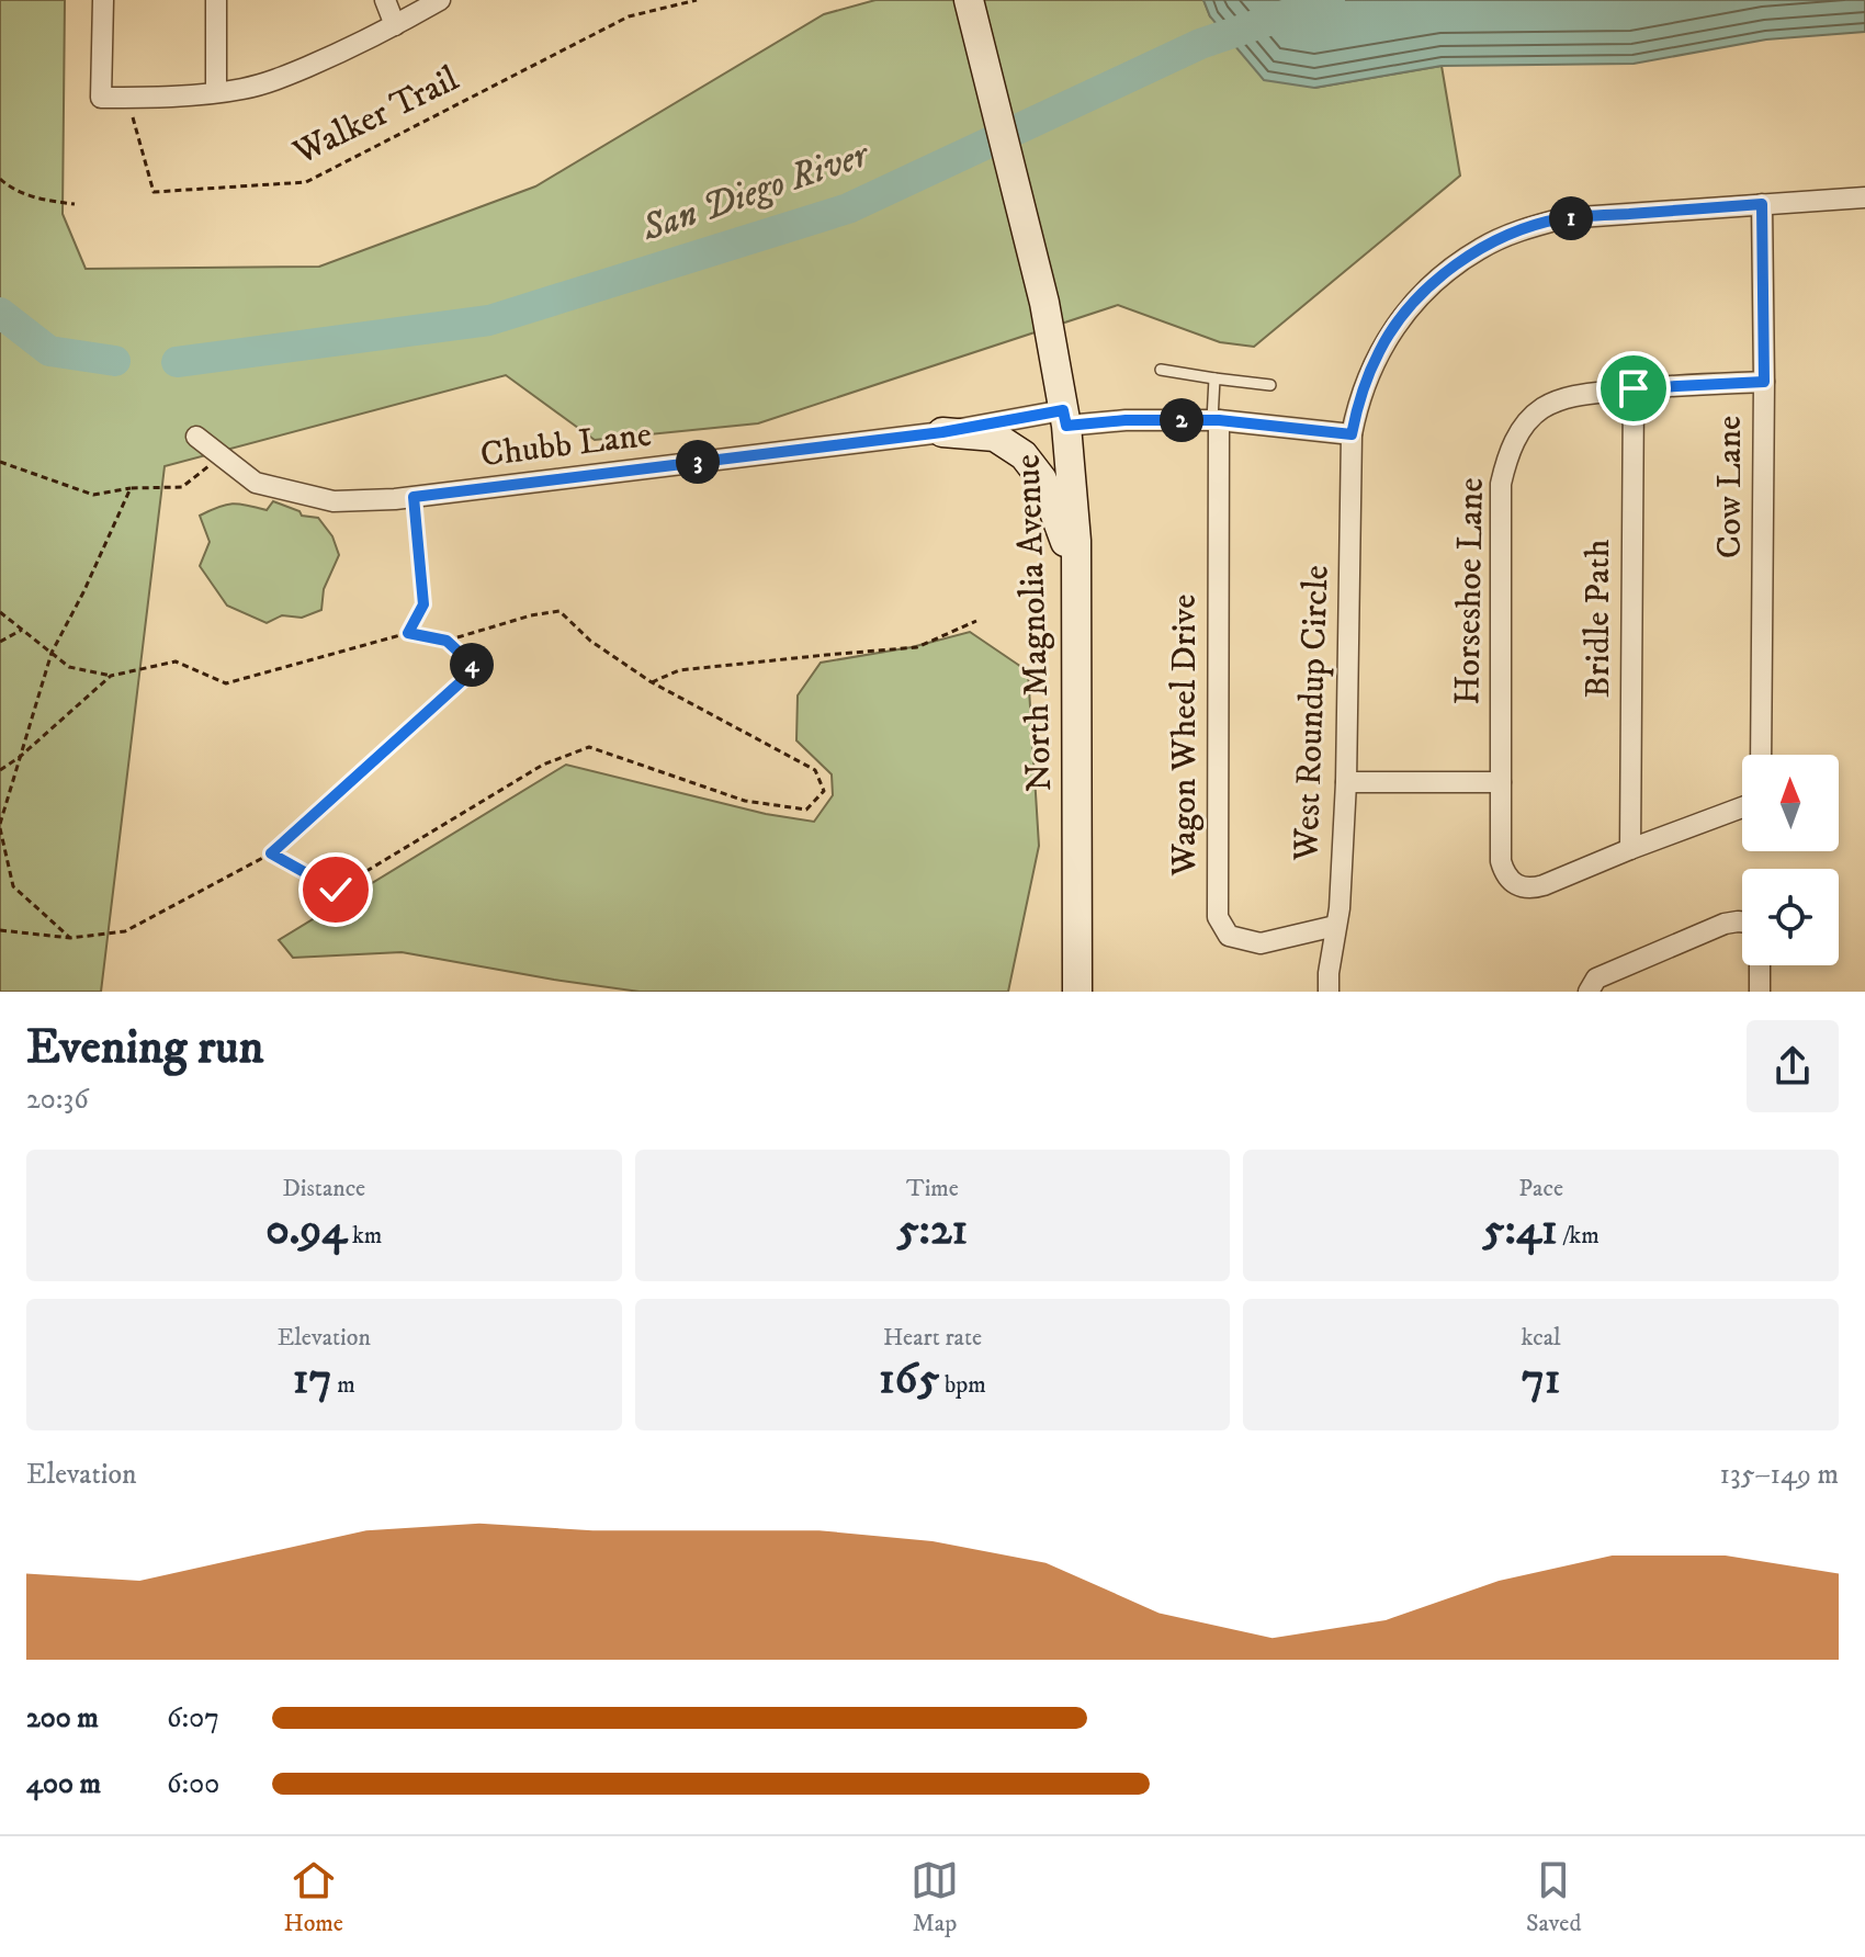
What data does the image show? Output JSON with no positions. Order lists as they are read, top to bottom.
{
  "streets": {
    "main road": ["North Magnolia Avenue"],
    "street": [
      "Chubb Lane",
      "Cow Lane",
      "Horseshoe Lane",
      "Bridle Path",
      "West Roundup Circle",
      "Wagon Wheel Drive"
    ],
    "path": ["Walker Trail"]
  },
  "crossings": [
    ["Chubb Lane", "North Magnolia Avenue"],
    ["Chubb Lane", "West Roundup Circle"],
    ["Chubb Lane", "Wagon Wheel Drive"],
    ["Cow Lane", "Horseshoe Lane"],
    ["Cow Lane", "West Roundup Circle"],
    ["Horseshoe Lane", "Bridle Path"],
    ["West Roundup Circle", "Wagon Wheel Drive"]
  ],
  "water": ["San Diego River"],
  "north": "top",
  "page": {
    "pins": [
      "1",
      "2",
      "3",
      "4"
    ],
    "heading": ["Evening run", "20:36"],
    "stats": [
      ["Distance", "0.94 km"],
      ["Time", "5:21"],
      ["Pace", "5:41 /km"],
      ["Elevation", "17 m"],
      ["Heart rate", "165 bpm"],
      ["kcal", "71"]
    ],
    "chart": ["Elevation", "135–149 m"],
    "list": [
      {
        "name": "200 m",
        "note": "6:07"
      },
      {
        "name": "400 m",
        "note": "6:00"
      }
    ],
    "tabs": ["Home", "Map", "Saved"]
  }
}
